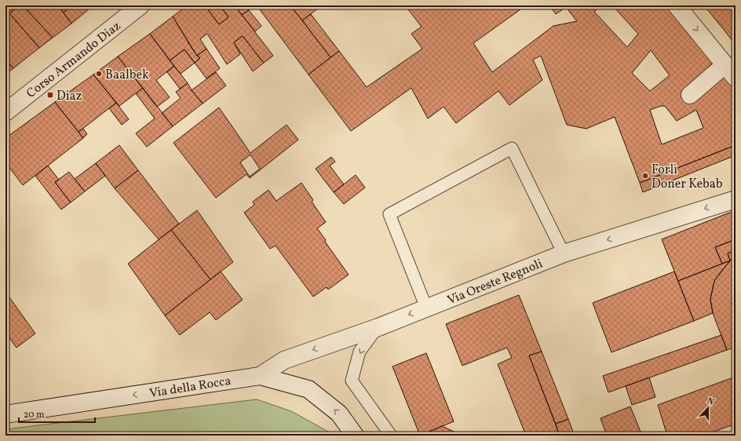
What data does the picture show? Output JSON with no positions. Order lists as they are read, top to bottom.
{
  "streets": {
    "street": ["Corso Armando Diaz", "Via Oreste Regnoli", "Via della Rocca"]
  },
  "crossings": [
    ["Via Oreste Regnoli", "Via della Rocca"]
  ],
  "one_way": ["Via Oreste Regnoli", "Via della Rocca"],
  "places": {
    "other": ["Baalbek", "Forlì Doner Kebab"],
    "transit": ["Diaz"]
  },
  "scale_bar": "20 m",
  "north": "top"
}
